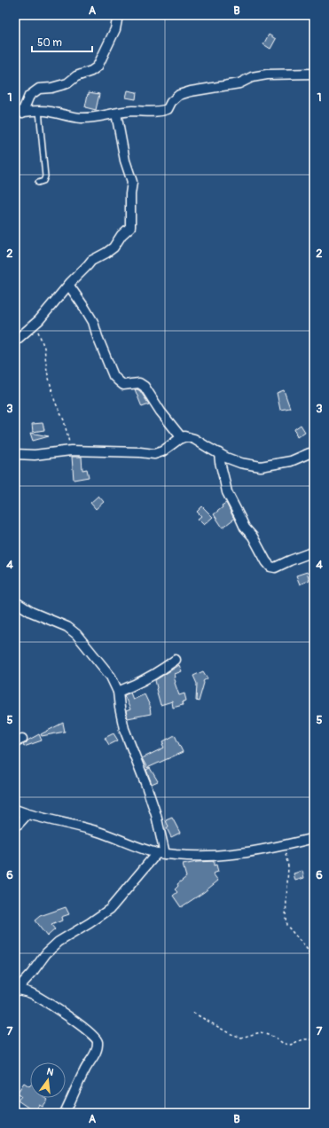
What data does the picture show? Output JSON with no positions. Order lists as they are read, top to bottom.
{
  "scale_bar": "50 m",
  "north": "top",
  "grid": {
    "columns": ["A", "B"],
    "rows": [
      "1",
      "2",
      "3",
      "4",
      "5",
      "6",
      "7"
    ]
  }
}
